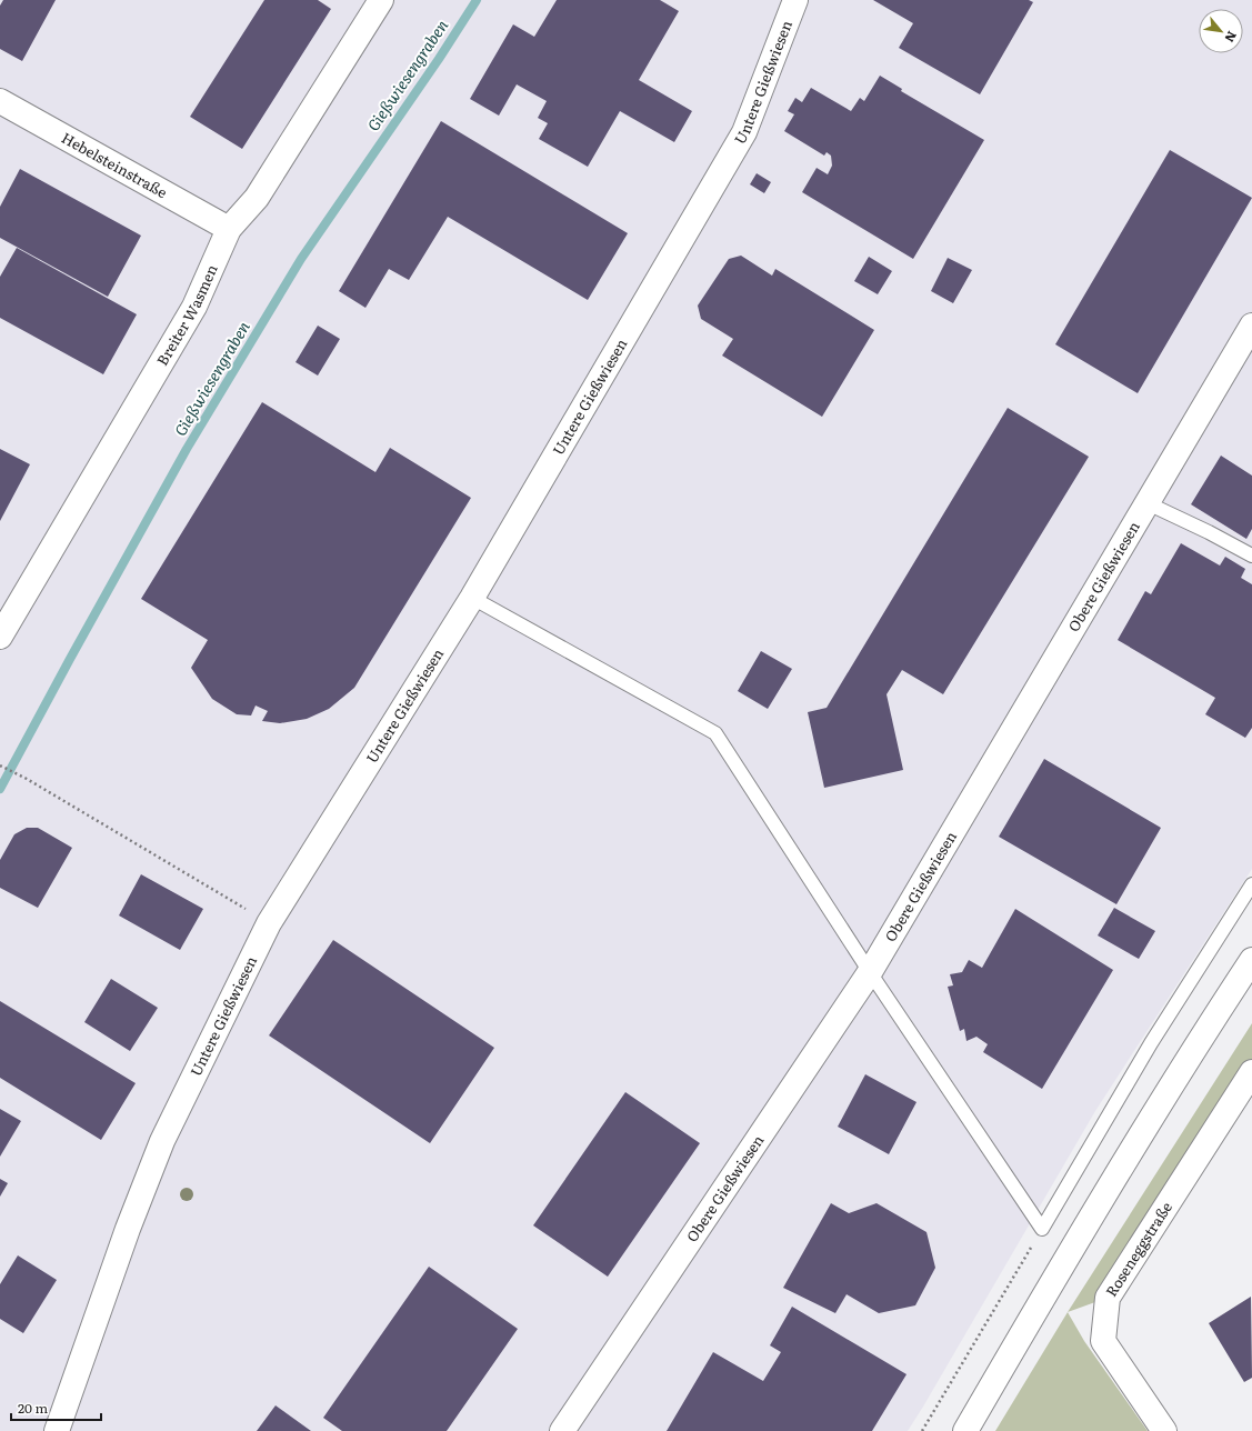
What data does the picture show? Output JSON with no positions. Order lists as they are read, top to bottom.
{
  "streets": {
    "street": [
      "Untere Gießwiesen",
      "Hebelsteinstraße",
      "Breiter Wasmen",
      "Obere Gießwiesen",
      "Roseneggstraße"
    ]
  },
  "crossings": [
    ["Hebelsteinstraße", "Breiter Wasmen"]
  ],
  "water": ["Gießwiesengraben"],
  "scale_bar": "20 m",
  "north": "bottom right"
}
